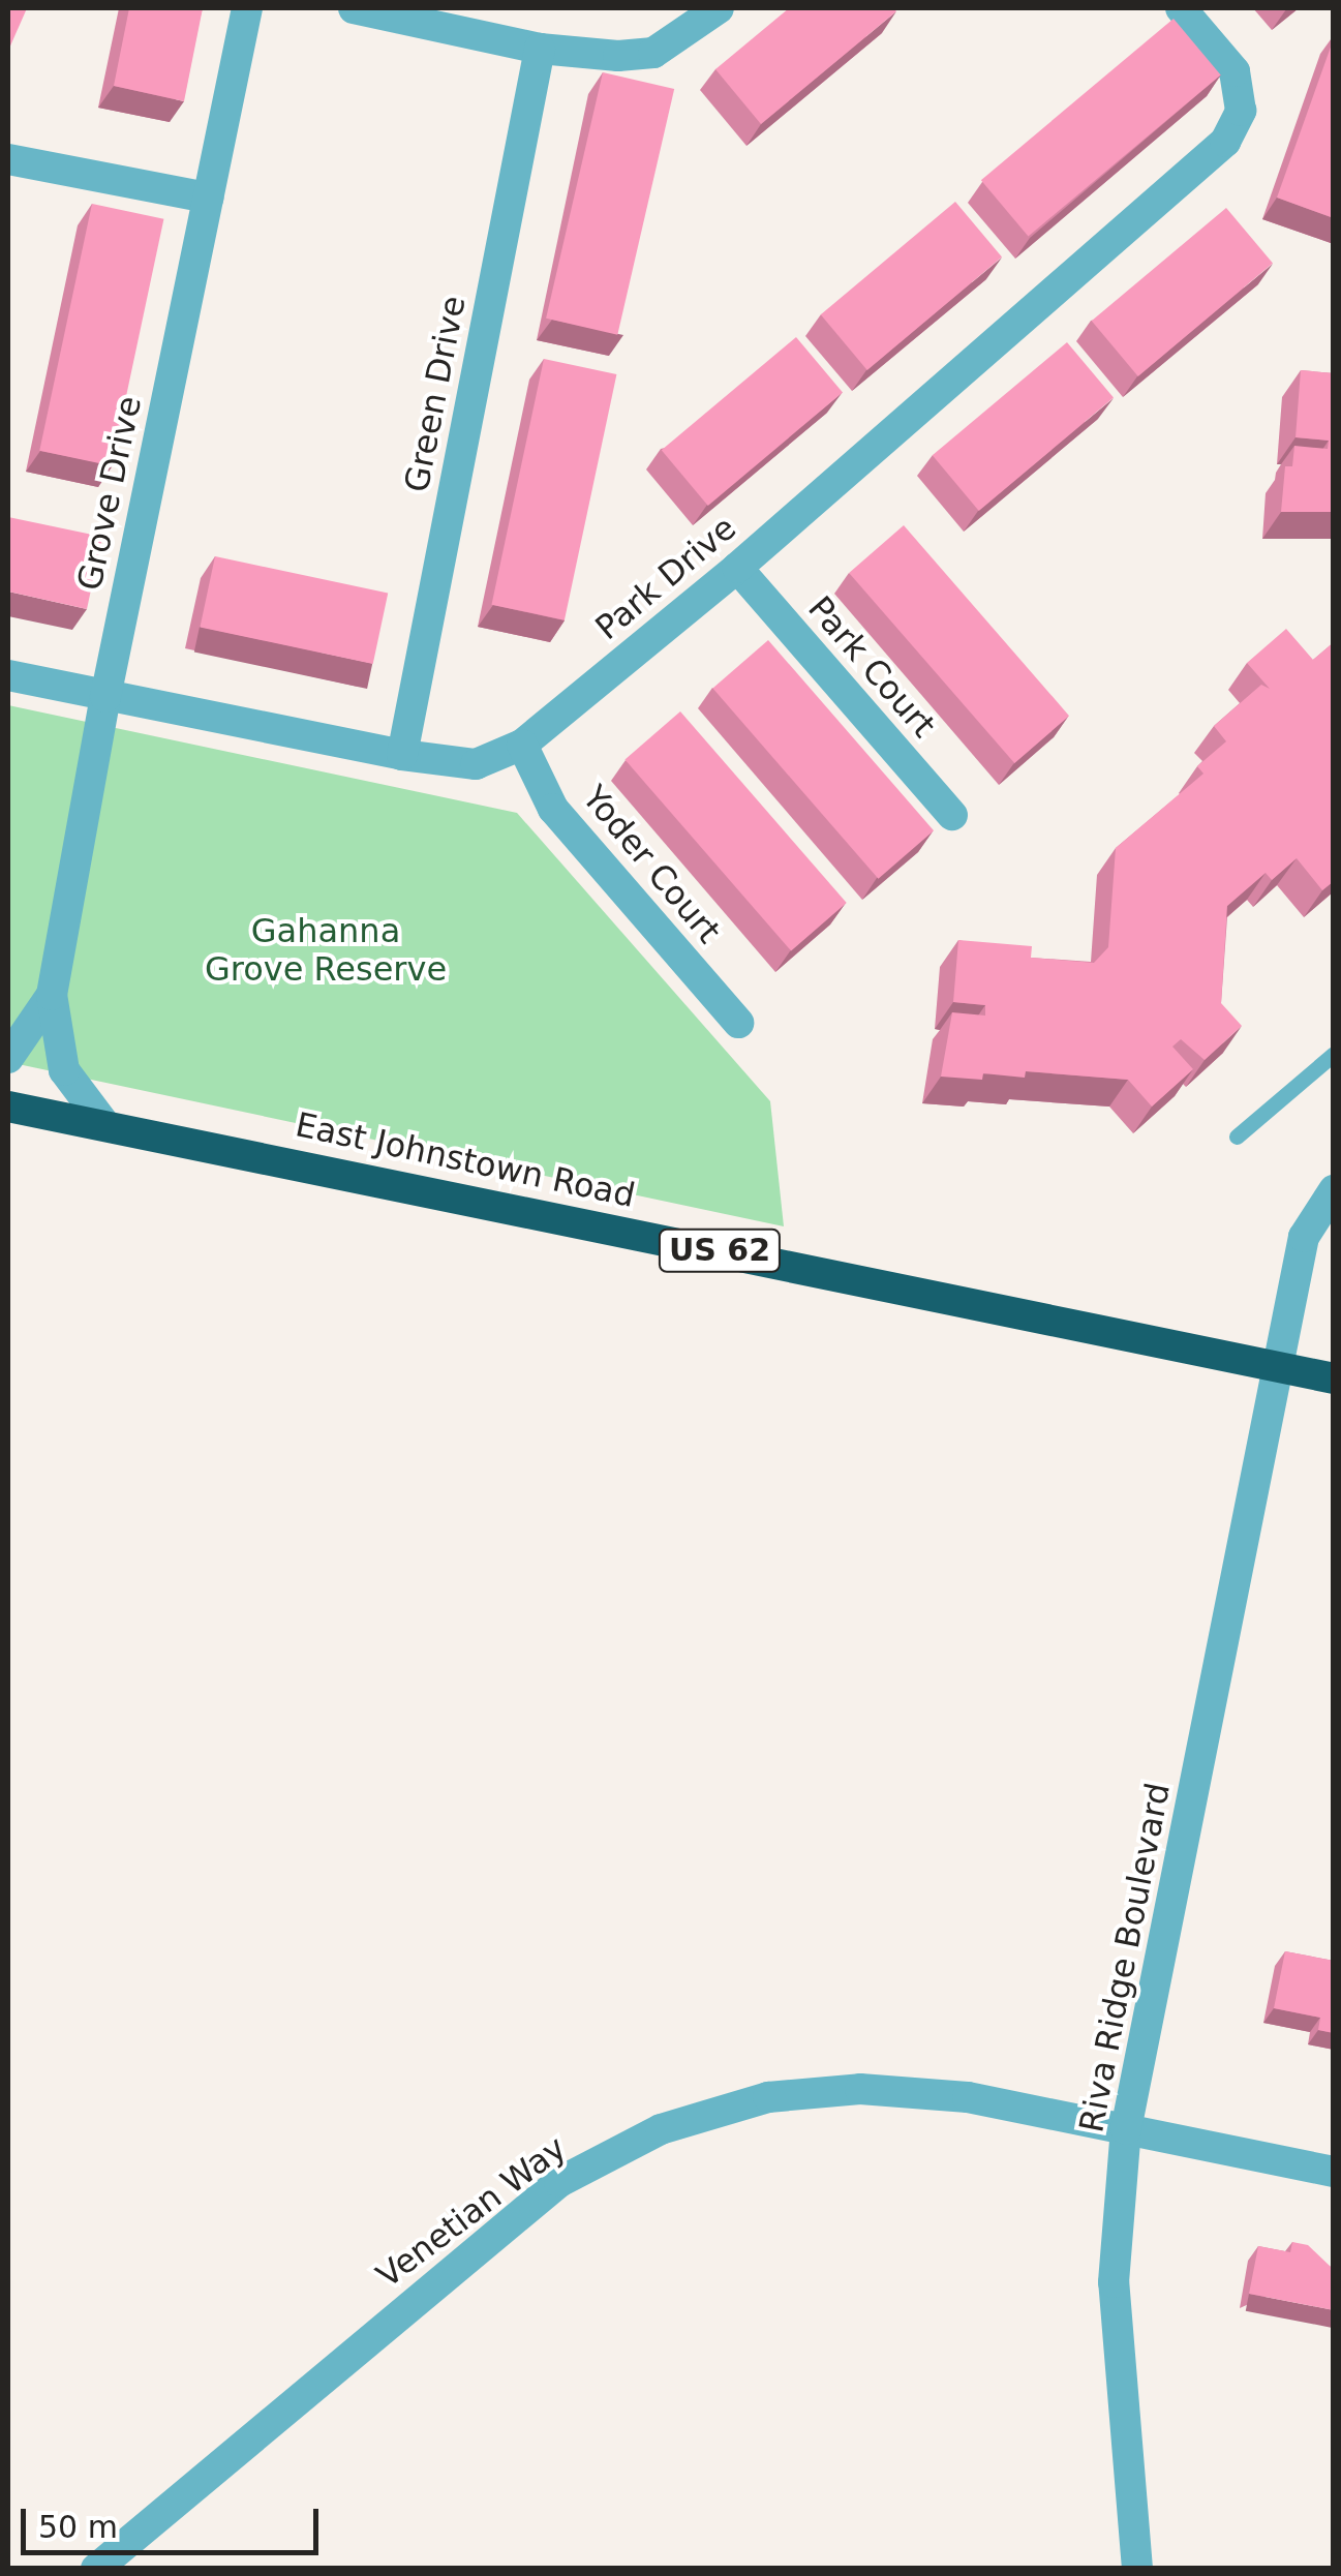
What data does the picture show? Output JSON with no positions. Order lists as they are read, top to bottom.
{
  "streets": {
    "highway": ["East Johnstown Road", "US 62"],
    "street": [
      "Green Drive",
      "Grove Drive",
      "Park Drive",
      "Park Court",
      "Yoder Court",
      "Riva Ridge Boulevard",
      "Venetian Way"
    ]
  },
  "crossings": [
    ["Green Drive", "Park Drive"],
    ["Grove Drive", "Park Drive"],
    ["Grove Drive", "East Johnstown Road"],
    ["Park Drive", "Park Court"],
    ["Park Drive", "Yoder Court"],
    ["East Johnstown Road", "Riva Ridge Boulevard"],
    ["Riva Ridge Boulevard", "Venetian Way"]
  ],
  "parks": ["Gahanna Grove Reserve"],
  "scale_bar": "50 m"
}
